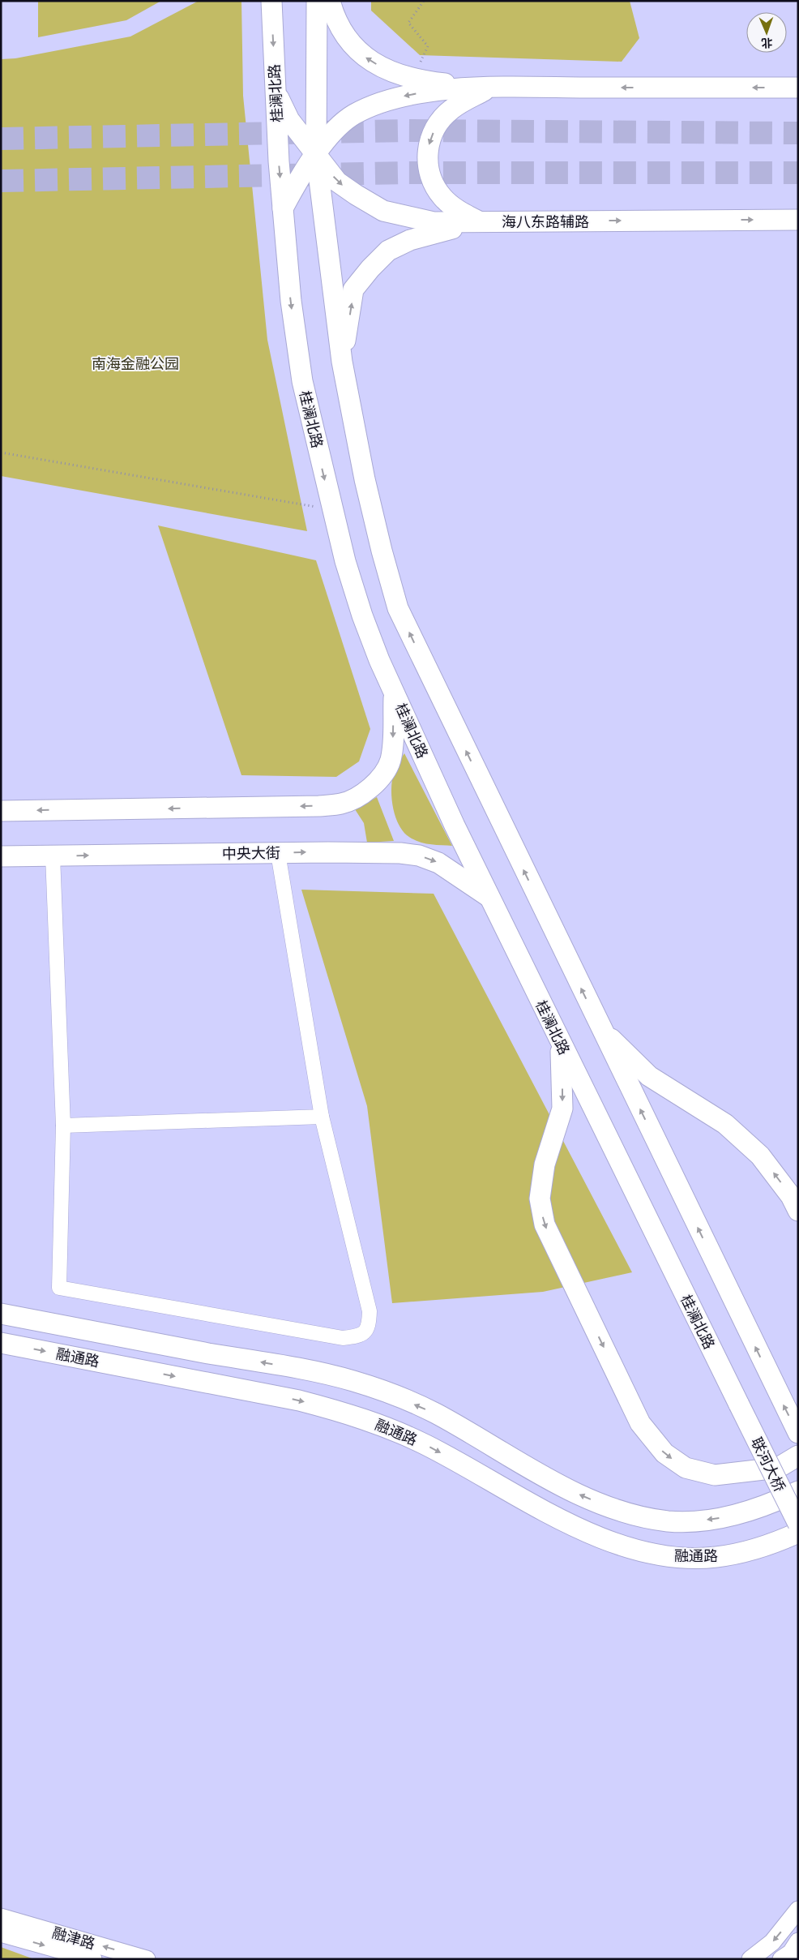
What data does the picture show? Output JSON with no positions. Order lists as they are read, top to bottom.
{
  "streets": {
    "main road": [
      "桂澜北路",
      "海八东路辅路",
      "中央大街",
      "融通路",
      "联河大桥"
    ],
    "street": ["融津路"]
  },
  "crossings": [
    ["桂澜北路", "海八东路辅路"],
    ["桂澜北路", "中央大街"],
    ["桂澜北路", "联河大桥"]
  ],
  "one_way": ["中央大街"],
  "parks": ["南海金融公园"],
  "north": "bottom"
}
